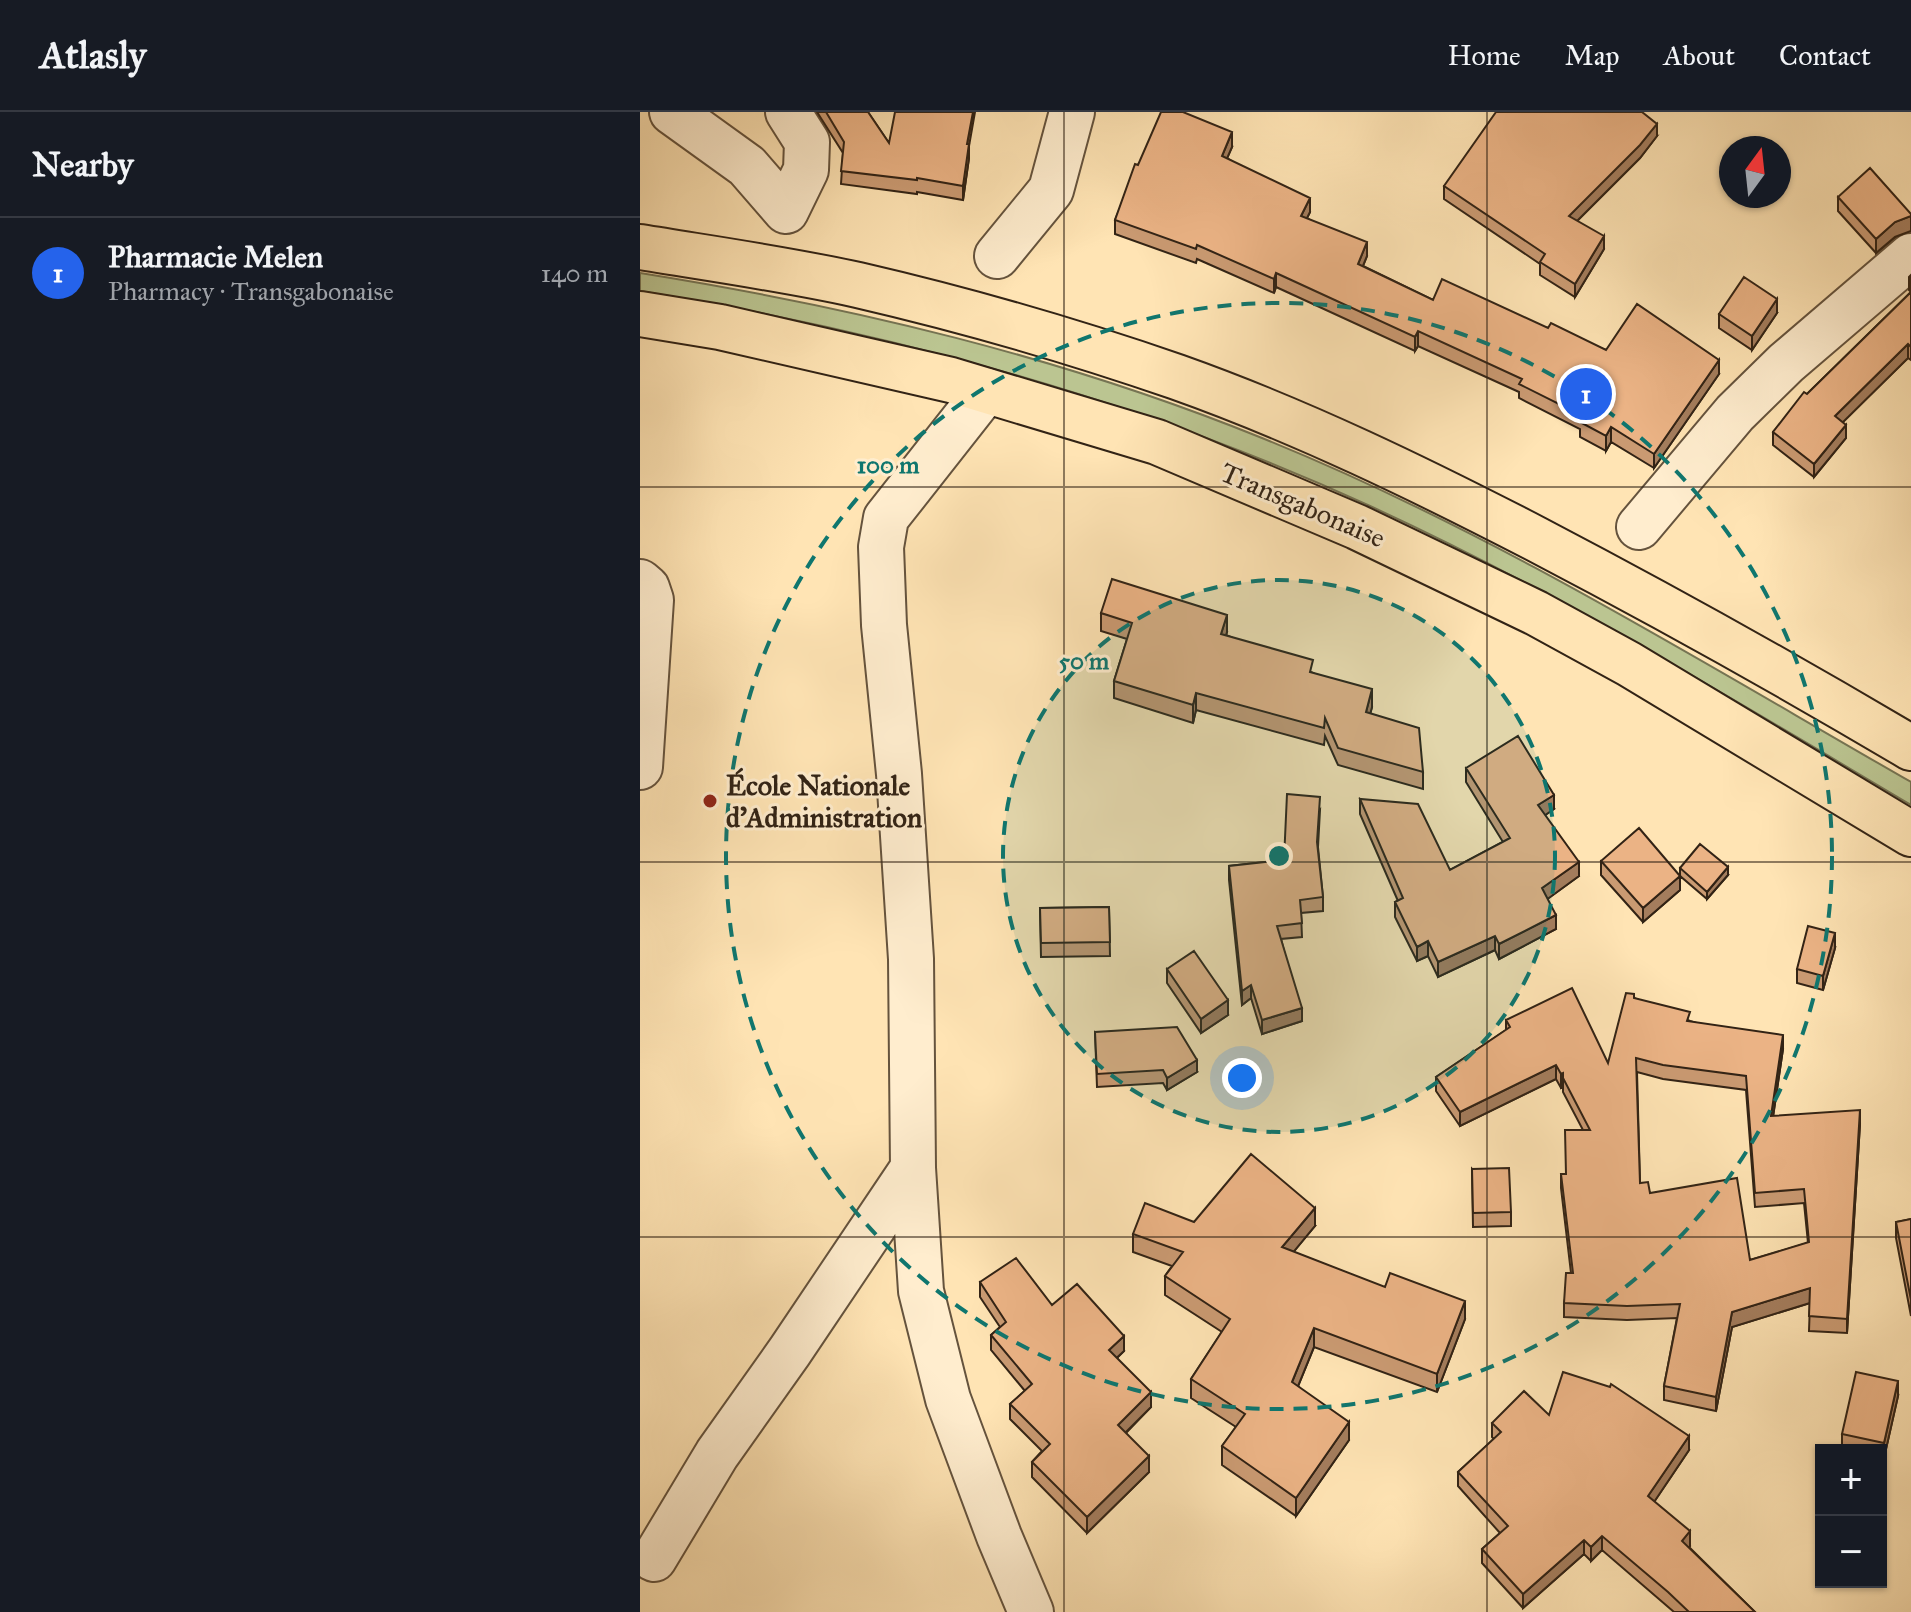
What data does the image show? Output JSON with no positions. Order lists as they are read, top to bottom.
{
  "streets": {
    "highway": ["Transgabonaise"]
  },
  "places": ["École Nationale d'Administration"],
  "north": "top",
  "page": {
    "header": "Atlasly",
    "nav": [
      "Home",
      "Map",
      "About",
      "Contact"
    ],
    "heading": "Nearby",
    "list": [
      {
        "mark": "1",
        "name": "Pharmacie Melen",
        "note": "Pharmacy · Transgabonaise",
        "value": "140 m"
      }
    ],
    "pins": "1",
    "map_buttons": ["+", "−"]
  },
  "rings": ["100 m", "50 m"]
}
